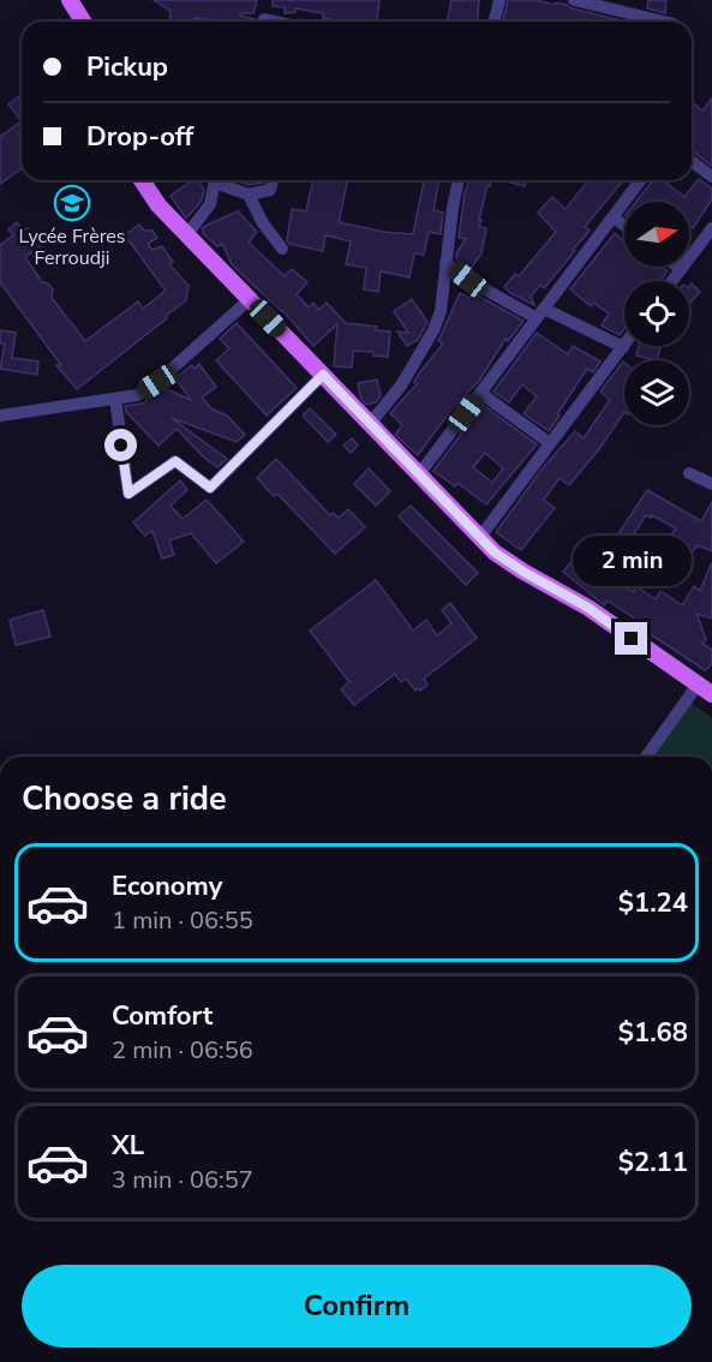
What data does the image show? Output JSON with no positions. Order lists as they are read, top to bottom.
{
  "places": {
    "school or university": ["Lycée Frères Ferroudji"]
  },
  "north": "right",
  "page": {
    "banner": ["Pickup", "Drop-off"],
    "bubble": "2 min",
    "heading": "Choose a ride",
    "list": [
      {
        "name": "Economy",
        "note": "1 min · 06:55",
        "value": "$1.24"
      },
      {
        "name": "Comfort",
        "note": "2 min · 06:56",
        "value": "$1.68"
      },
      {
        "name": "XL",
        "note": "3 min · 06:57",
        "value": "$2.11"
      }
    ],
    "buttons": "Confirm"
  }
}
